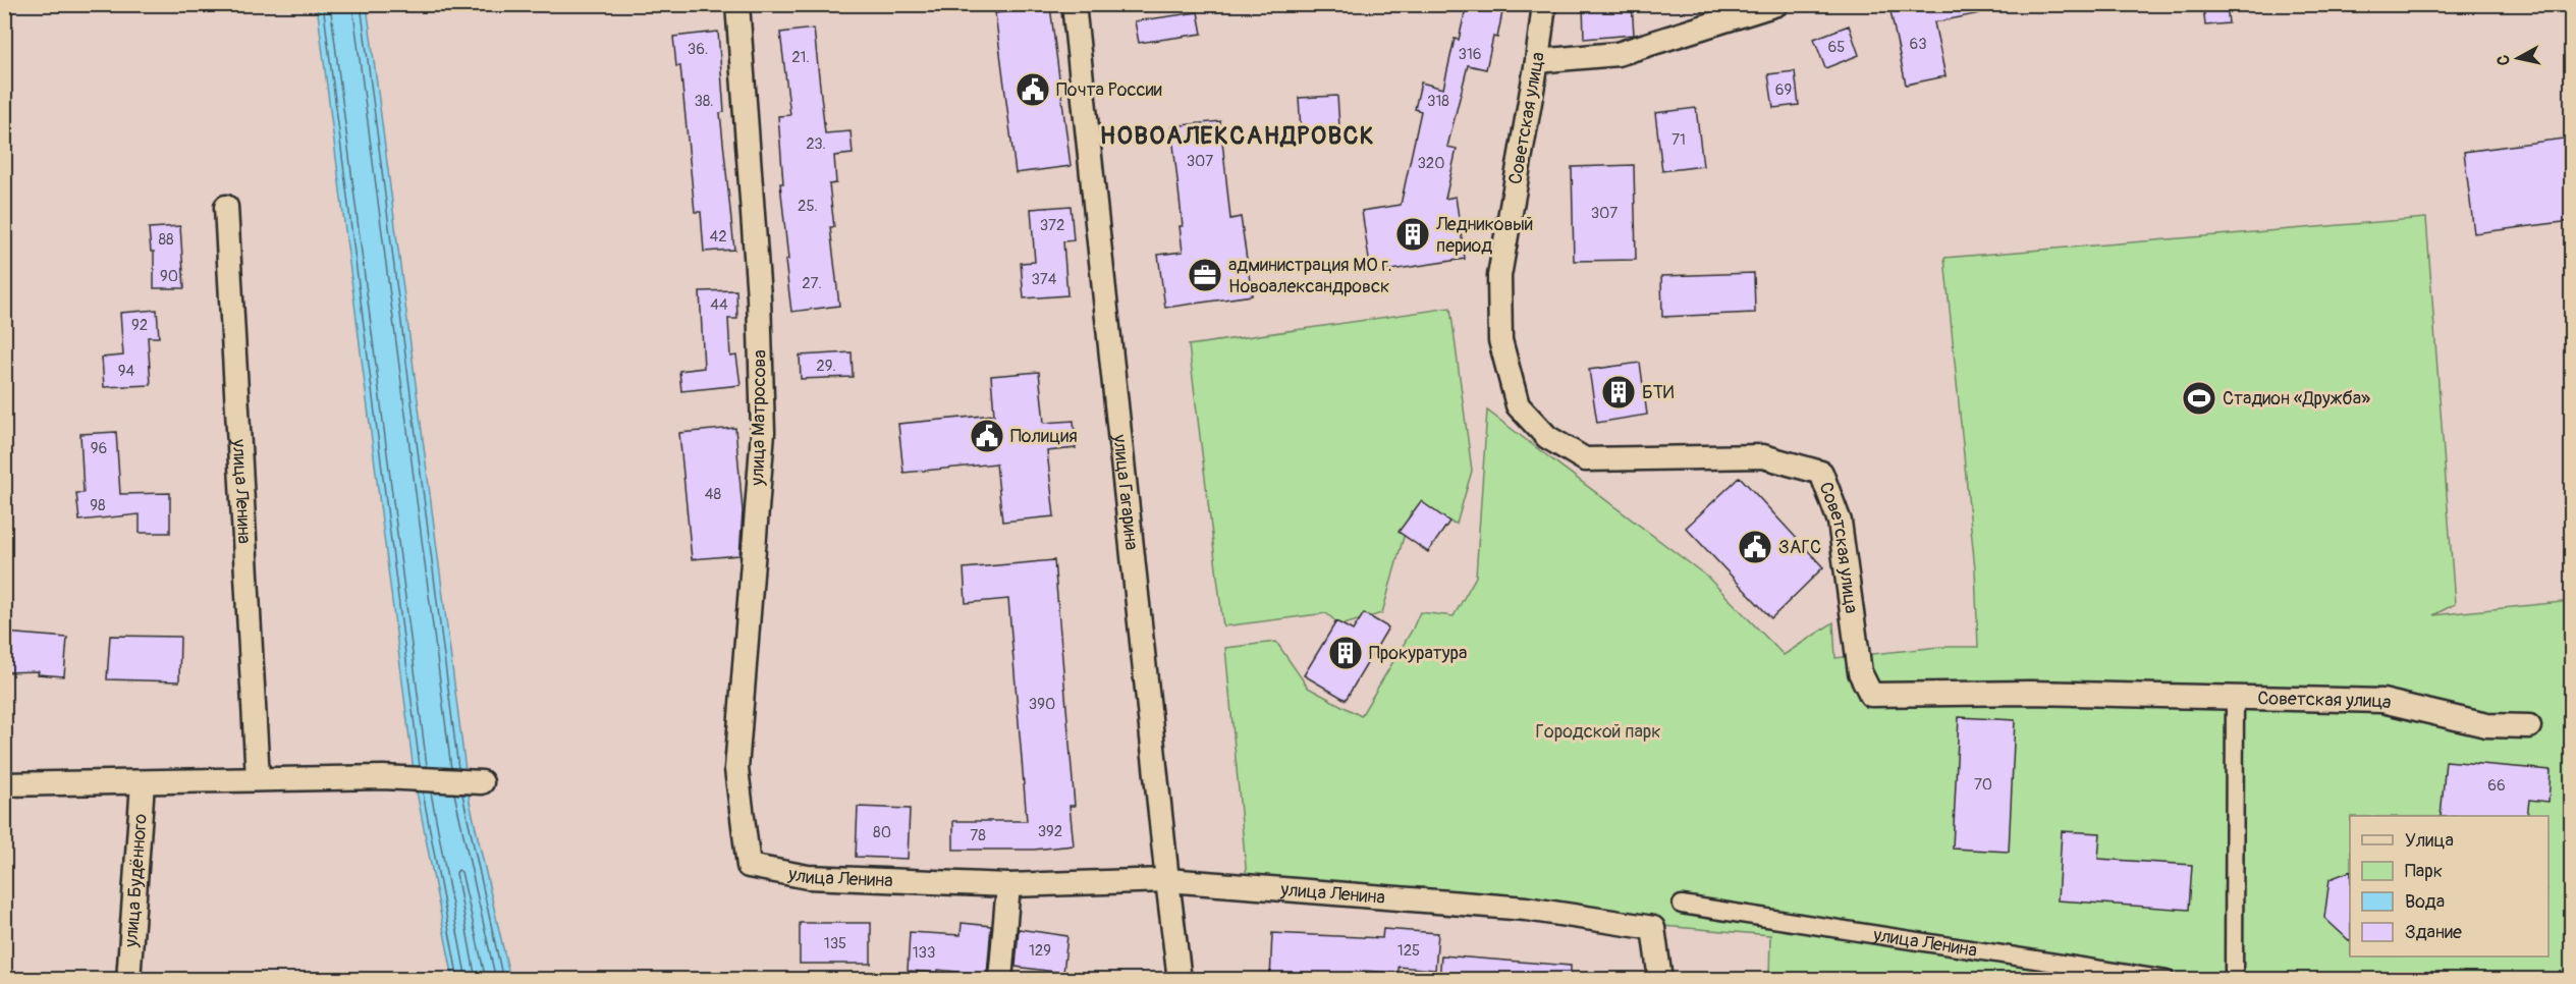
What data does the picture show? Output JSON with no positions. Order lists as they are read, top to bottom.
{
  "streets": {
    "street": [
      "Советская улица",
      "улица Матросова",
      "улица Гагарина",
      "улица Ленина",
      "улица Будённого"
    ]
  },
  "crossings": [
    ["улица Матросова", "улица Ленина"],
    ["улица Гагарина", "улица Ленина"]
  ],
  "districts": ["НОВОАЛЕКСАНДРОВСК"],
  "parks": ["Городской парк"],
  "places": {
    "public building": ["Почта России", "Полиция", "ЗАГС"],
    "building": ["Ледниковый период", "БТИ", "Прокуратура"],
    "office": ["администрация МО г. Новоалександровск"],
    "sports": ["Стадион «Дружба»"]
  },
  "house_numbers": [
    "63",
    "65",
    "36.",
    "316",
    "21.",
    "69",
    "38.",
    "318",
    "71",
    "23.",
    "307",
    "320",
    "25.",
    "307",
    "372",
    "42",
    "88",
    "90",
    "374",
    "27.",
    "44",
    "92",
    "29.",
    "94",
    "96",
    "48",
    "98",
    "390",
    "70",
    "66",
    "392",
    "80",
    "78",
    "135",
    "129",
    "125",
    "133"
  ],
  "legend": [
    "Улица",
    "Парк",
    "Вода",
    "Здание"
  ],
  "north": "left"
}
